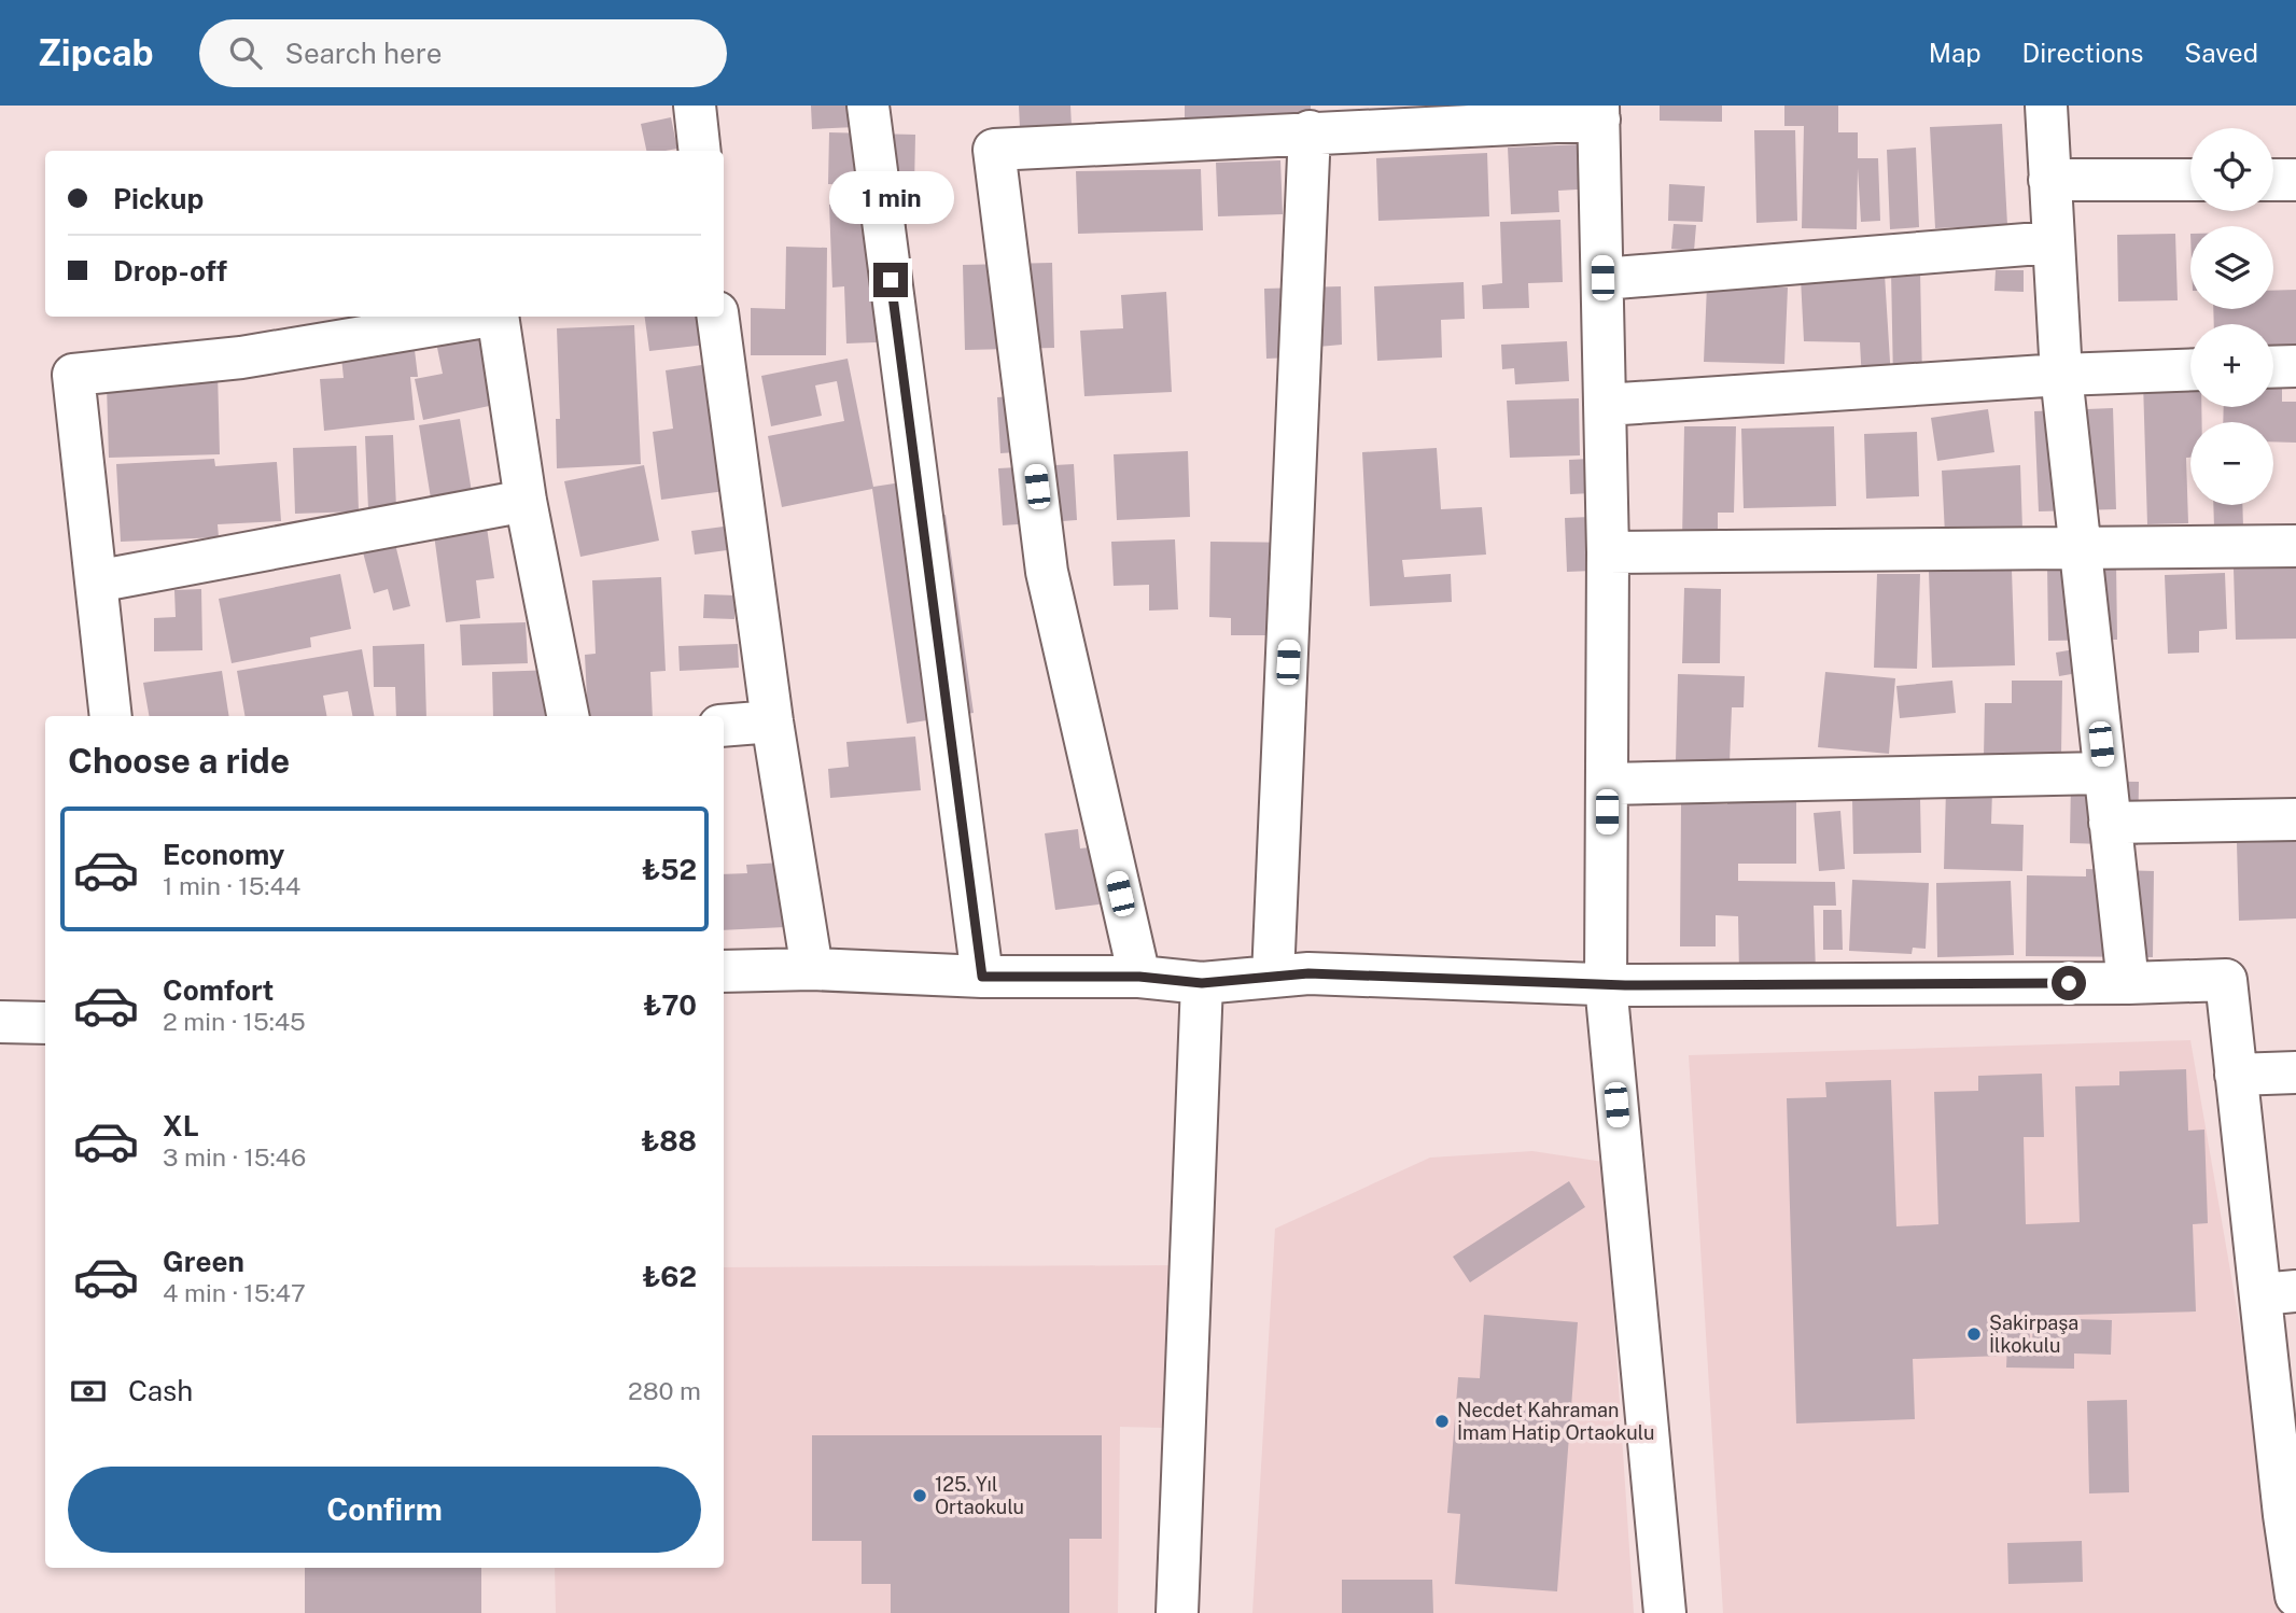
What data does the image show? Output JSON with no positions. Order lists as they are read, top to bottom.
{
  "places": ["Şakirpaşa İlkokulu", "Necdet Kahraman İmam Hatip Ortaokulu", "125. Yıl Ortaokulu"],
  "page": {
    "header": "Zipcab",
    "search": "Search here",
    "nav": ["Map", "Directions", "Saved"],
    "map_buttons": ["+", "−"],
    "banner": ["Pickup", "Drop-off"],
    "bubble": "1 min",
    "heading": "Choose a ride",
    "list": [
      {
        "name": "Economy",
        "note": "1 min · 15:44",
        "value": "₺52"
      },
      {
        "name": "Comfort",
        "note": "2 min · 15:45",
        "value": "₺70"
      },
      {
        "name": "XL",
        "note": "3 min · 15:46",
        "value": "₺88"
      },
      {
        "name": "Green",
        "note": "4 min · 15:47",
        "value": "₺62"
      }
    ],
    "pay": ["Cash", "280 m"],
    "buttons": "Confirm"
  }
}
